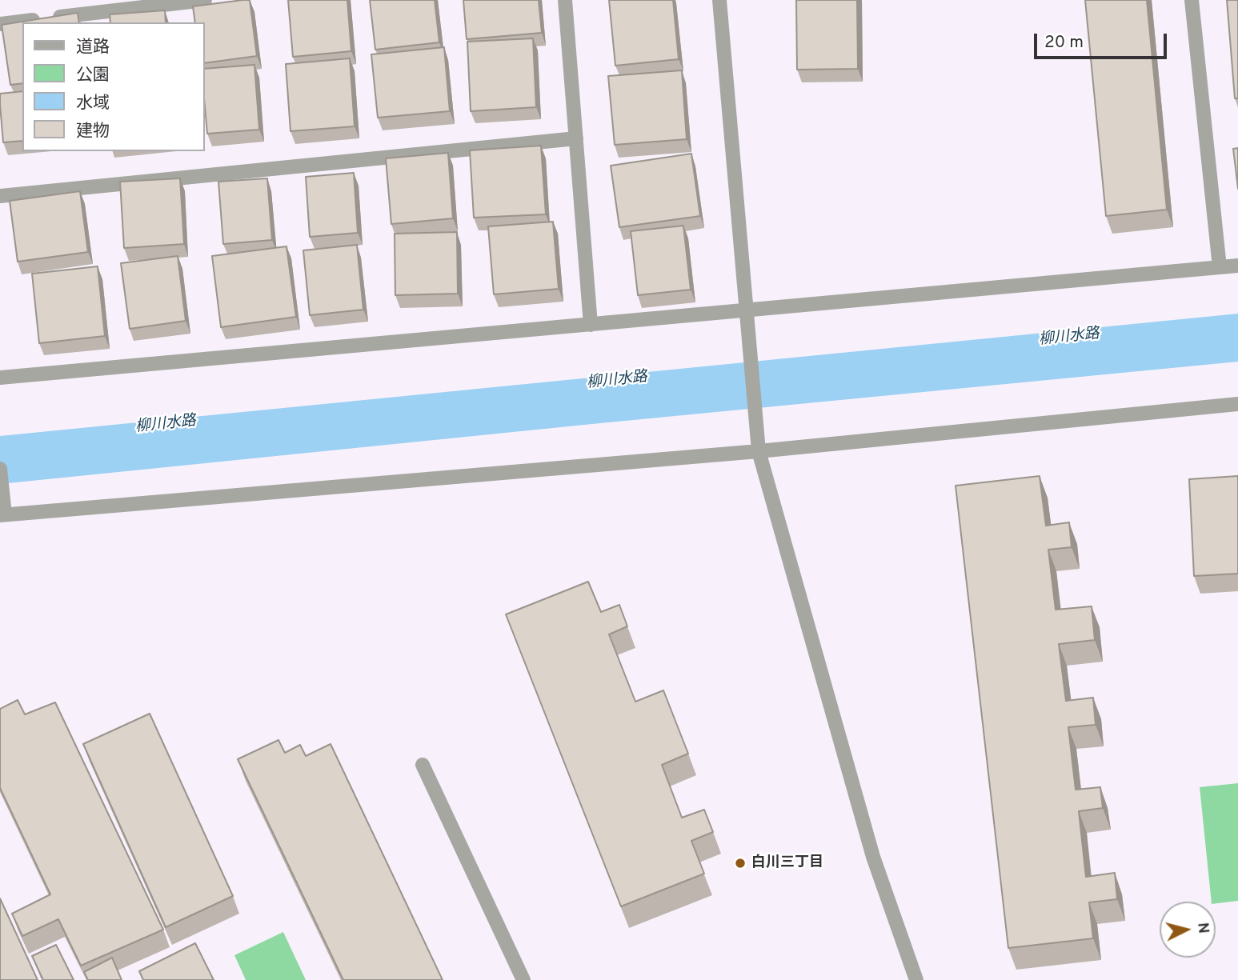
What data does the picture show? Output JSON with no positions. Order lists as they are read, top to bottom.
{
  "water": ["柳川水路"],
  "places": ["白川三丁目"],
  "legend": [
    "道路",
    "公園",
    "水域",
    "建物"
  ],
  "scale_bar": "20 m",
  "north": "right"
}
